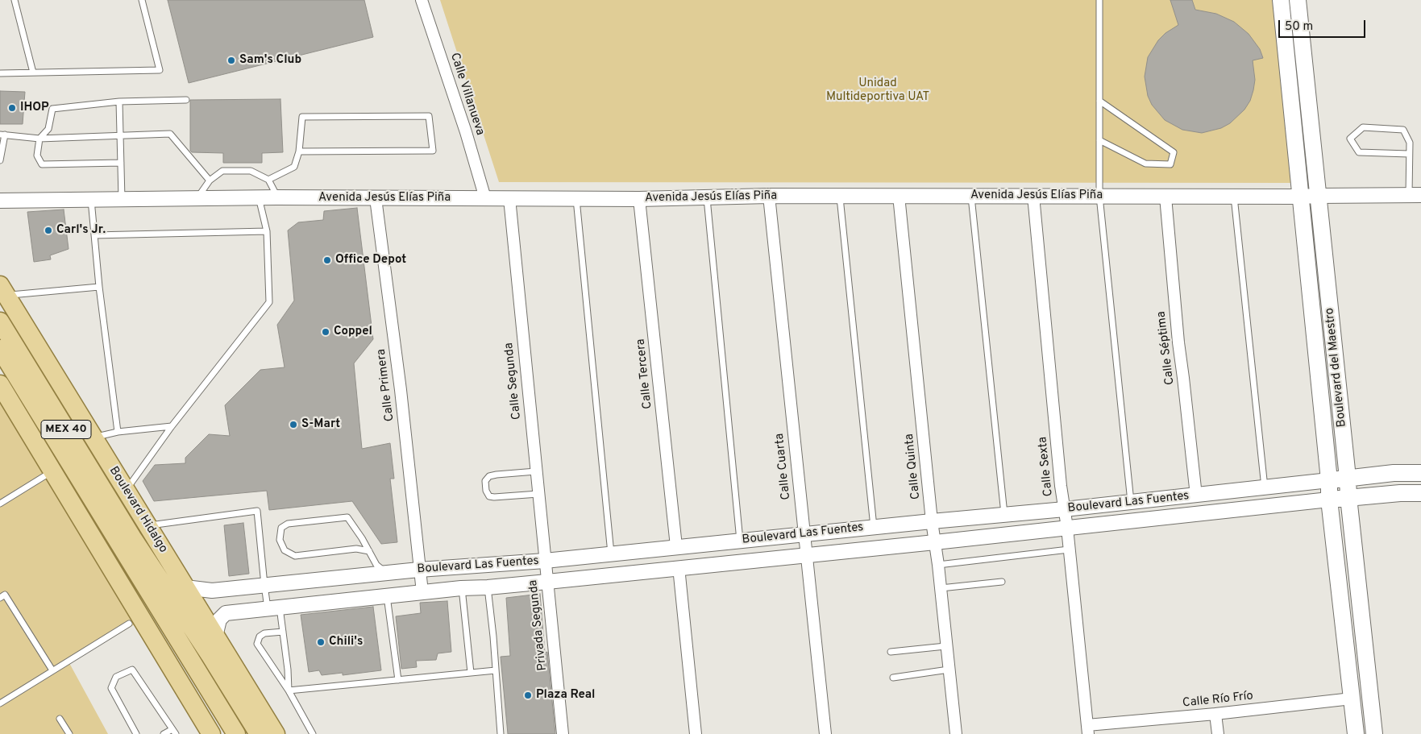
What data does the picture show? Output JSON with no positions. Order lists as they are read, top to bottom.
{
  "streets": {
    "main road": [
      "Boulevard del Maestro",
      "MEX 40",
      "Boulevard Las Fuentes",
      "Boulevard Hidalgo"
    ],
    "street": [
      "Calle Villanueva",
      "Avenida Jesús Elías Piña",
      "Calle Séptima",
      "Calle Tercera",
      "Calle Segunda",
      "Calle Primera",
      "Calle Cuarta",
      "Calle Quinta",
      "Calle Sexta",
      "Privada Segunda",
      "Calle Río Frío"
    ]
  },
  "crossings": [
    ["Calle Villanueva", "Avenida Jesús Elías Piña"],
    ["Avenida Jesús Elías Piña", "Calle Séptima"],
    ["Avenida Jesús Elías Piña", "Boulevard del Maestro"],
    ["Avenida Jesús Elías Piña", "Calle Tercera"],
    ["Avenida Jesús Elías Piña", "Calle Segunda"],
    ["Avenida Jesús Elías Piña", "Calle Primera"],
    ["Avenida Jesús Elías Piña", "Calle Cuarta"],
    ["Avenida Jesús Elías Piña", "Calle Quinta"],
    ["Avenida Jesús Elías Piña", "Calle Sexta"],
    ["Calle Séptima", "Boulevard Las Fuentes"],
    ["Boulevard del Maestro", "Boulevard Las Fuentes"],
    ["Boulevard del Maestro", "Calle Río Frío"],
    ["Calle Tercera", "Boulevard Las Fuentes"],
    ["Calle Segunda", "Boulevard Las Fuentes"],
    ["Calle Segunda", "Privada Segunda"],
    ["Calle Primera", "Boulevard Las Fuentes"],
    ["Calle Cuarta", "Boulevard Las Fuentes"],
    ["Calle Quinta", "Boulevard Las Fuentes"],
    ["Calle Sexta", "Boulevard Las Fuentes"],
    ["Calle Sexta", "Calle Río Frío"],
    ["Boulevard Las Fuentes", "Boulevard Hidalgo"],
    ["Boulevard Las Fuentes", "Privada Segunda"]
  ],
  "parks": ["Unidad Multideportiva UAT"],
  "places": [
    "Sam's Club",
    "IHOP",
    "Carl's Jr.",
    "Office Depot",
    "Coppel",
    "S-Mart",
    "Chili's",
    "Plaza Real"
  ],
  "scale_bar": "50 m"
}
